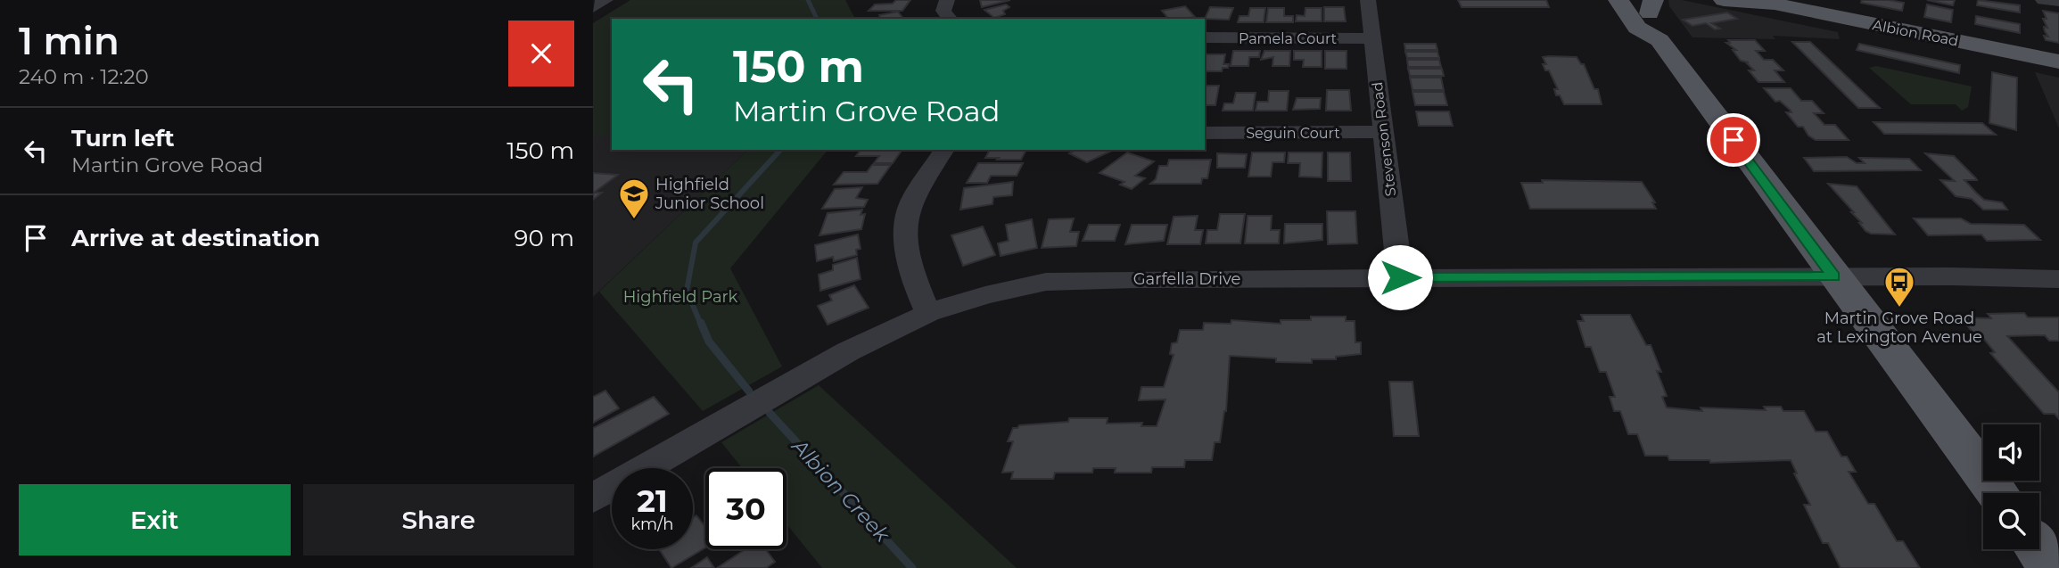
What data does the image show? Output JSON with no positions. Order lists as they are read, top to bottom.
{
  "streets": {
    "main road": ["Albion Road"],
    "street": [
      "Pamela Court",
      "Seguin Court",
      "Stevenson Road",
      "Garfella Drive"
    ]
  },
  "crossings": [
    ["Pamela Court", "Stevenson Road"],
    ["Seguin Court", "Stevenson Road"],
    ["Stevenson Road", "Garfella Drive"]
  ],
  "water": ["Albion Creek"],
  "parks": ["Highfield Park"],
  "places": {
    "school or university": ["Highfield Junior School"],
    "bus stop": ["Martin Grove Road at Lexington Avenue"]
  },
  "page": {
    "heading": ["1 min", "240 m · 12:20"],
    "turn": ["150 m", "Martin Grove Road"],
    "list": [
      {
        "name": "Turn left",
        "note": "Martin Grove Road",
        "value": "150 m"
      },
      {
        "name": "Arrive at destination",
        "value": "90 m"
      }
    ],
    "speed": "21 km/h",
    "limit": "30",
    "buttons": ["Exit", "Share"]
  }
}
